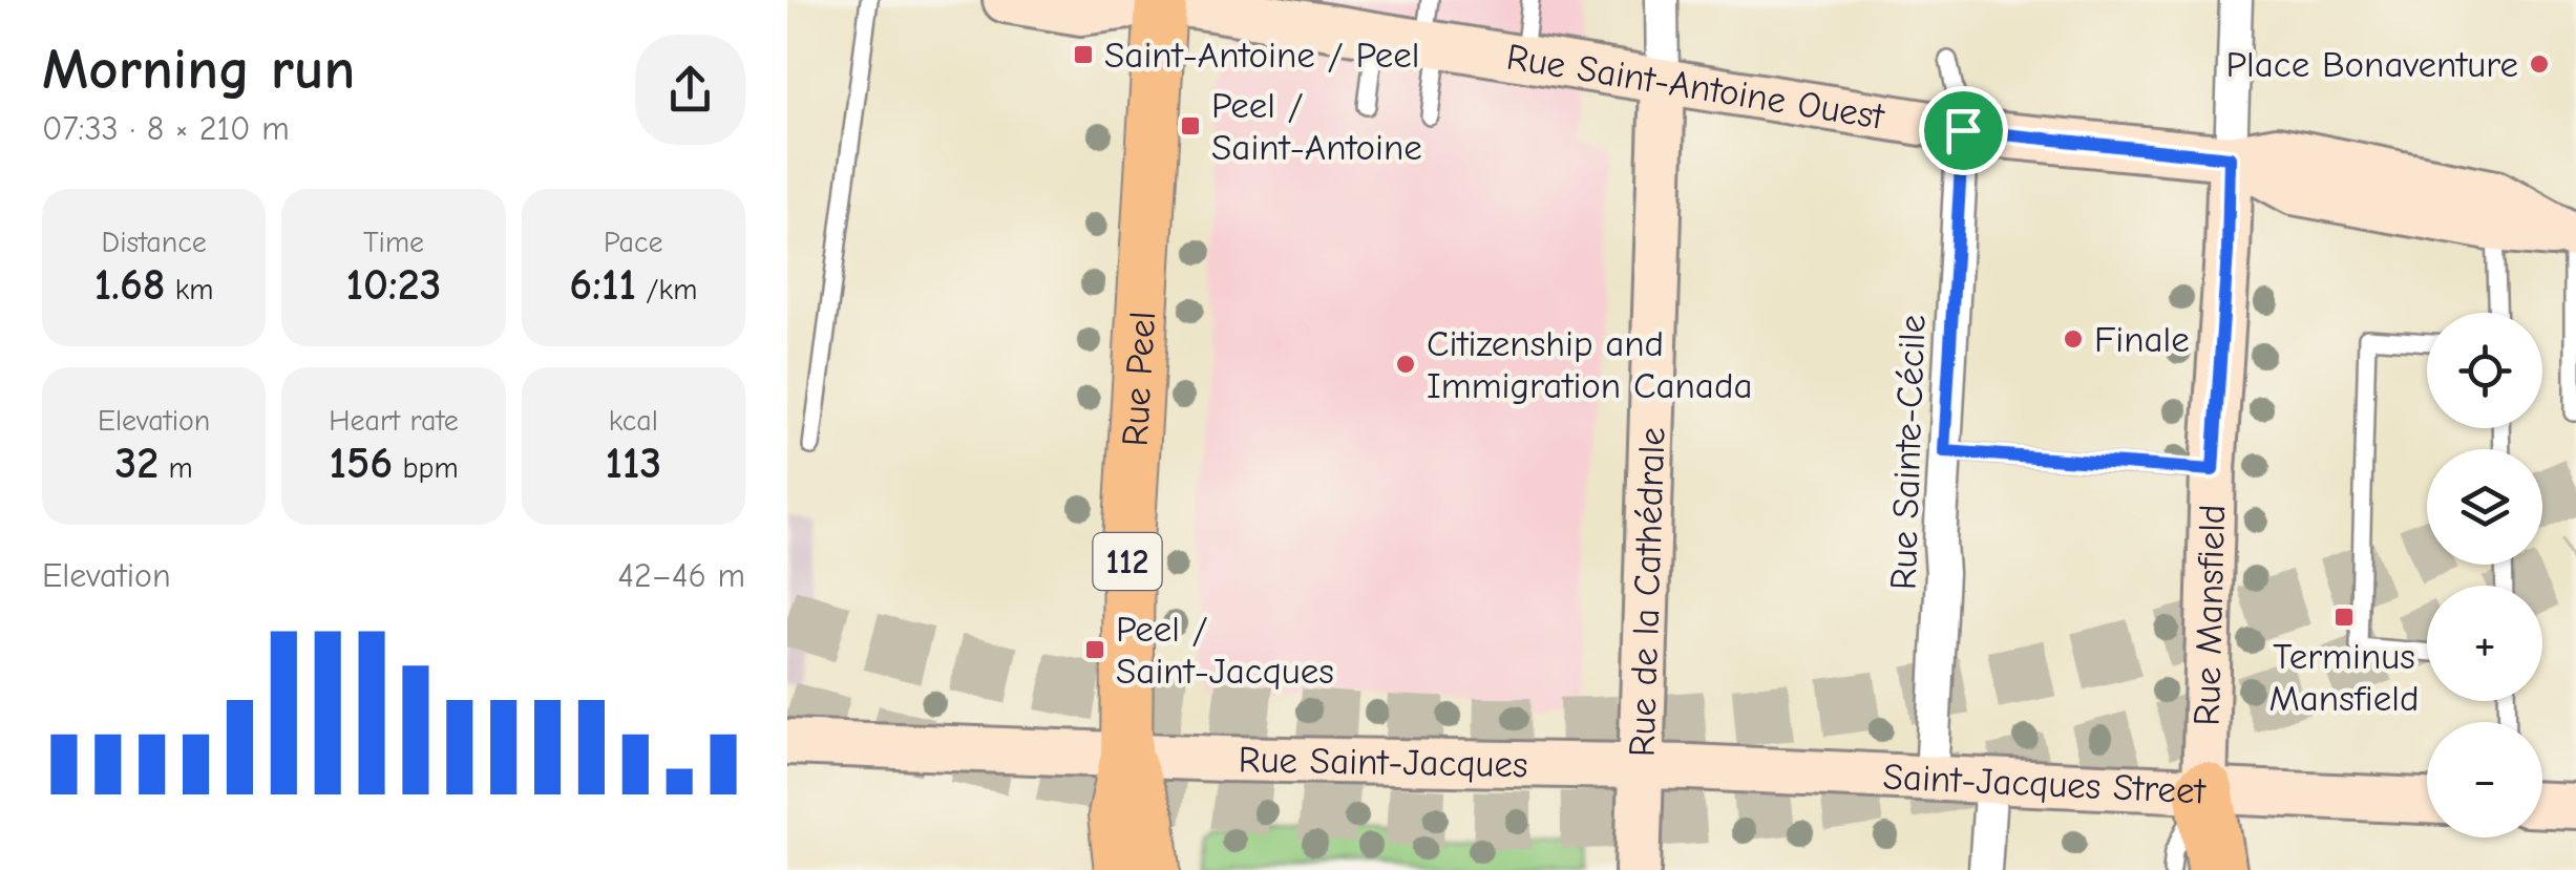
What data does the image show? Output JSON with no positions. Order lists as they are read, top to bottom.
{
  "streets": {
    "main road": [
      "Rue Saint-Antoine Ouest",
      "Rue Peel",
      "112",
      "Rue de la Cathédrale",
      "Rue Mansfield",
      "Rue Saint-Jacques",
      "Saint-Jacques Street"
    ],
    "street": ["Rue Sainte-Cécile"]
  },
  "crossings": [
    ["Rue Saint-Antoine Ouest", "Rue Peel"],
    ["Rue Saint-Antoine Ouest", "Rue Sainte-Cécile"],
    ["Rue Saint-Antoine Ouest", "Rue de la Cathédrale"],
    ["Rue Saint-Antoine Ouest", "Rue Mansfield"],
    ["Rue Peel", "Rue Saint-Jacques"],
    ["Rue Sainte-Cécile", "Saint-Jacques Street"],
    ["Rue de la Cathédrale", "Rue Saint-Jacques"],
    ["Rue de la Cathédrale", "Saint-Jacques Street"],
    ["Rue Mansfield", "Saint-Jacques Street"],
    ["Rue Saint-Jacques", "Saint-Jacques Street"]
  ],
  "places": {
    "transit": [
      "Saint-Antoine / Peel",
      "Peel / Saint-Antoine",
      "Terminus Mansfield",
      "Peel / Saint-Jacques"
    ],
    "other": ["Place Bonaventure", "Finale", "Citizenship and Immigration Canada"]
  },
  "page": {
    "heading": ["Morning run", "07:33 · 8 × 210 m"],
    "stats": [
      ["Distance", "1.68 km"],
      ["Time", "10:23"],
      ["Pace", "6:11 /km"],
      ["Elevation", "32 m"],
      ["Heart rate", "156 bpm"],
      ["kcal", "113"]
    ],
    "map_buttons": ["+", "−"],
    "chart": ["Elevation", "42–46 m"]
  }
}
